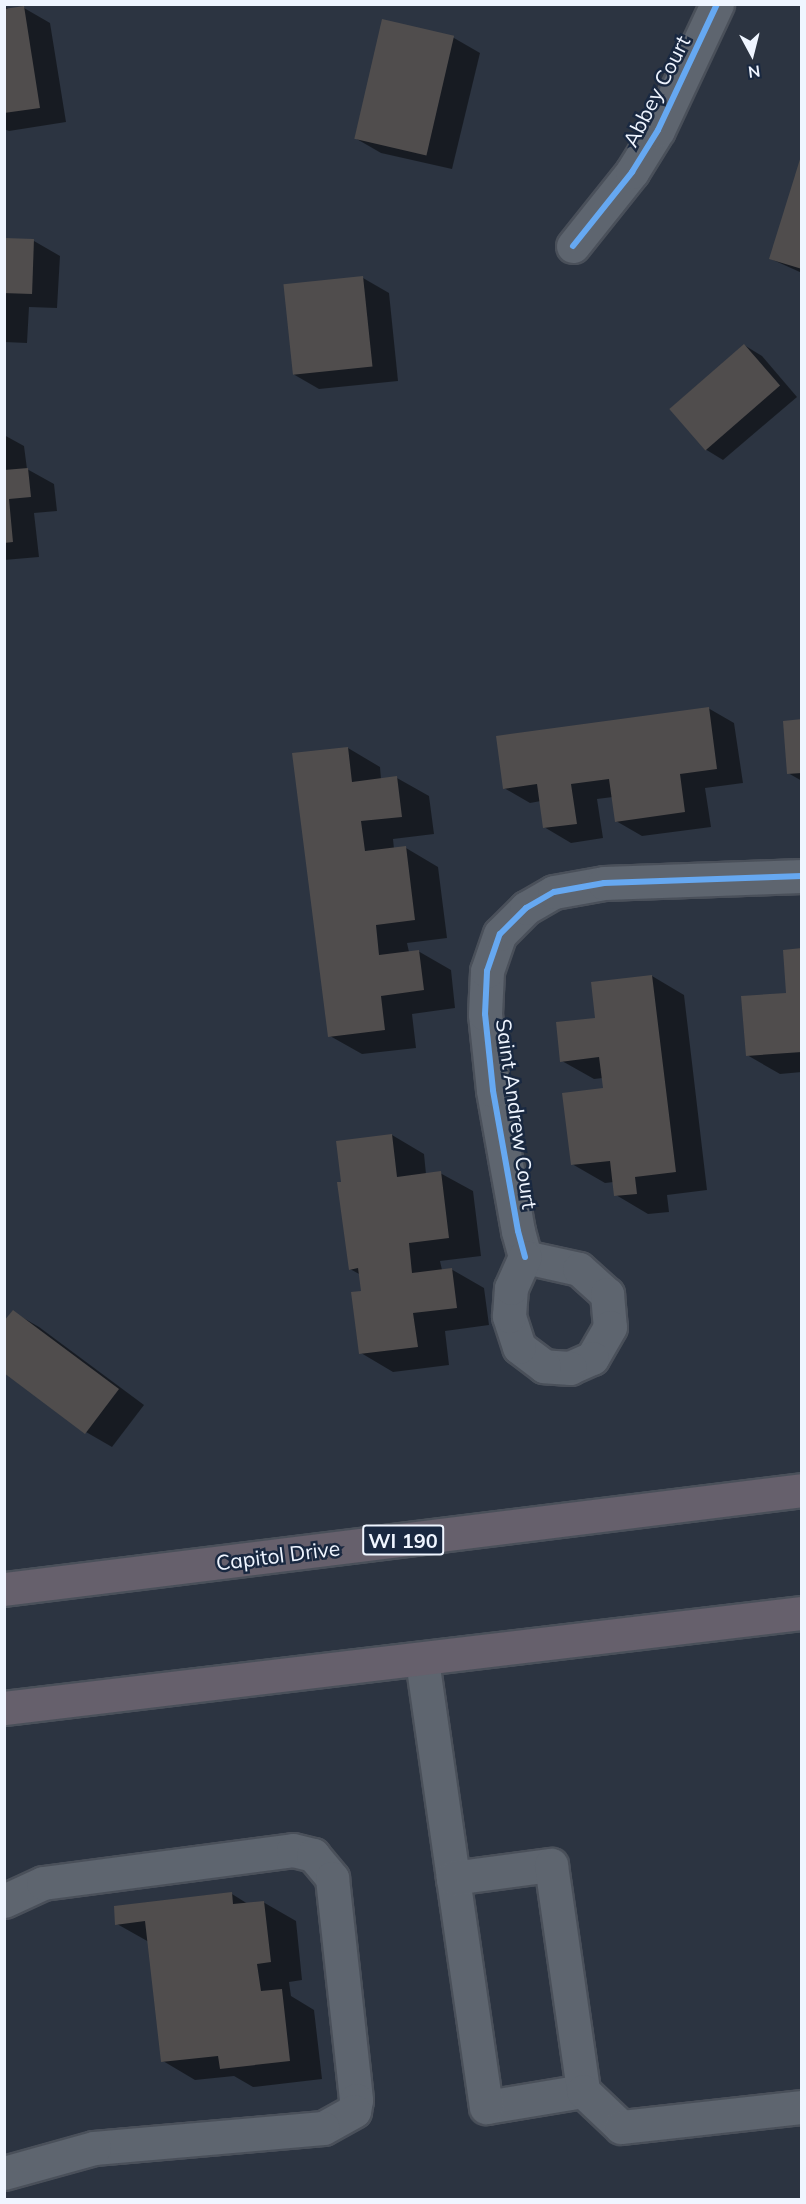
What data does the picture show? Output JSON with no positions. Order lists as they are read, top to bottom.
{
  "streets": {
    "main road": ["WI 190", "Capitol Drive"],
    "street": ["Abbey Court", "Saint Andrew Court"]
  },
  "north": "bottom"
}
